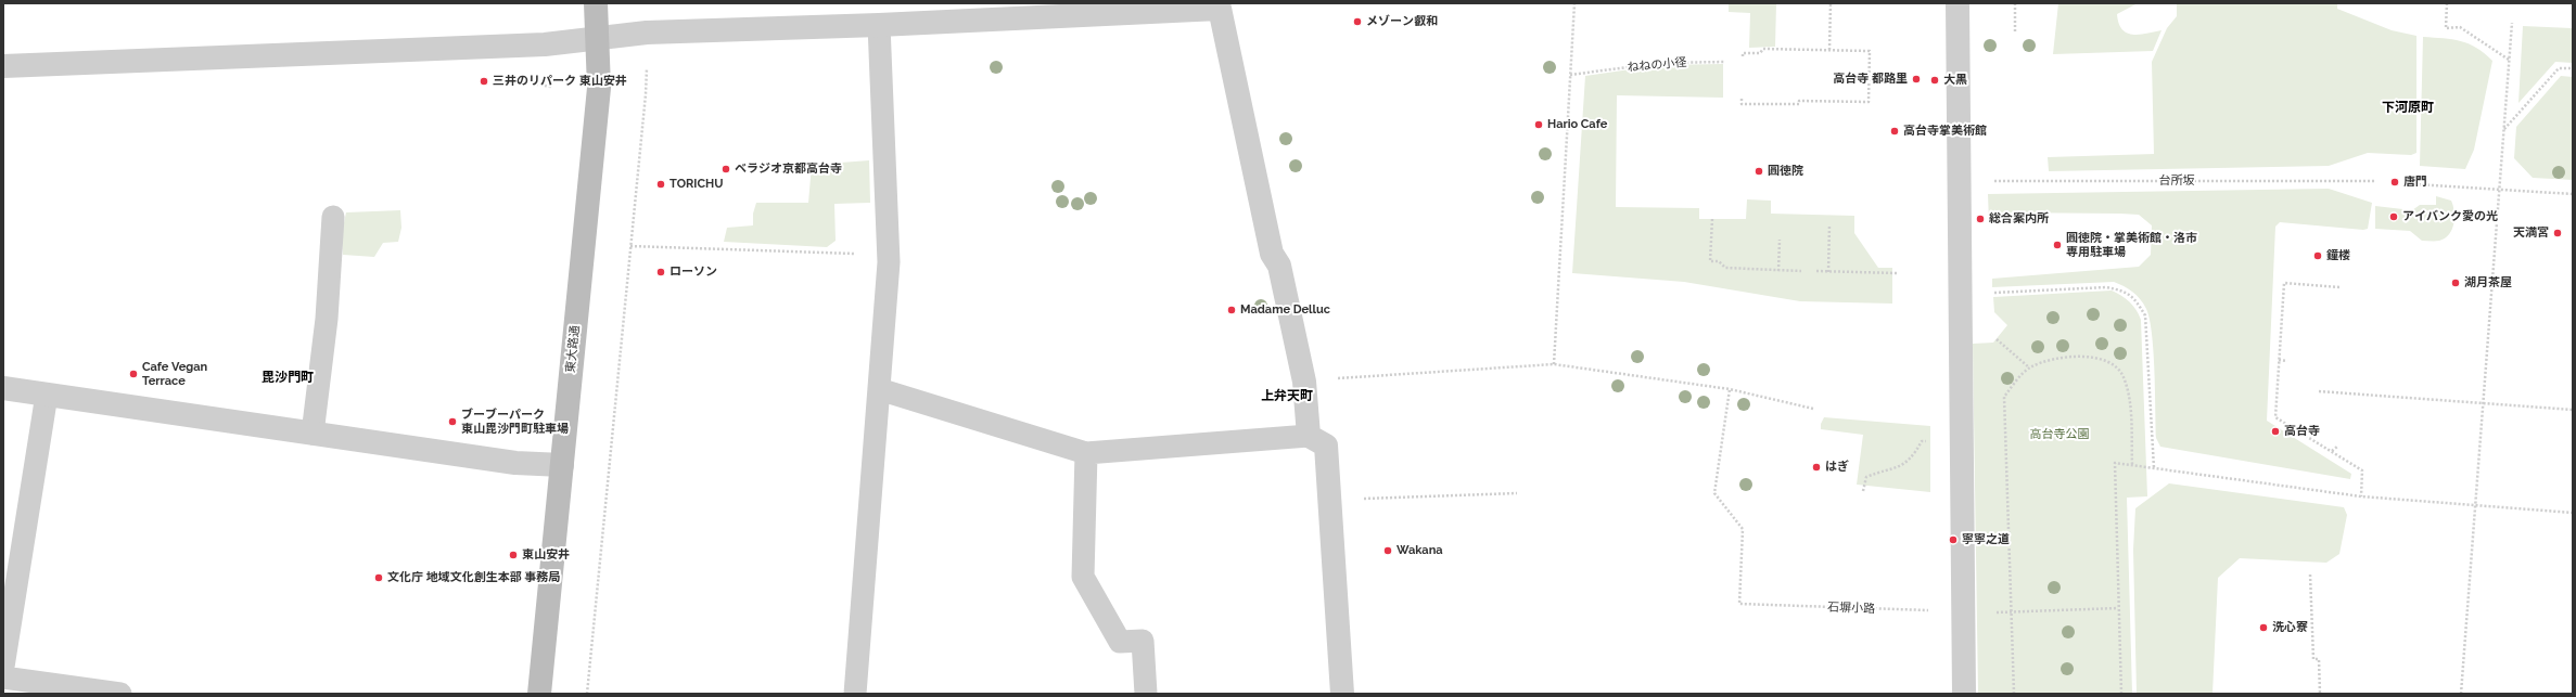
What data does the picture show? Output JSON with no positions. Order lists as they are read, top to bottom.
{
  "streets": {
    "main road": ["東大路通"],
    "path": ["ねねの小径", "台所坂", "石塀小路"]
  },
  "districts": ["下河原町", "毘沙門町", "上弁天町"],
  "parks": ["高台寺公園"],
  "places": [
    "メゾーン叡和",
    "高台寺 都路里",
    "大黒",
    "三井のリパーク 東山安井",
    "Hario Cafe",
    "高台寺掌美術館",
    "ベラジオ京都高台寺",
    "圓徳院",
    "唐門",
    "TORICHU",
    "アイバンク愛の光",
    "総合案内所",
    "天満宮",
    "圓徳院・掌美術館・洛市 専用駐車場",
    "鐘楼",
    "ローソン",
    "湖月茶屋",
    "Madame Delluc",
    "Cafe Vegan Terrace",
    "ブーブーパーク 東山毘沙門町駐車場",
    "高台寺",
    "はぎ",
    "寧寧之道",
    "Wakana",
    "東山安井",
    "文化庁 地域文化創生本部 事務局",
    "洗心寮"
  ]
}
